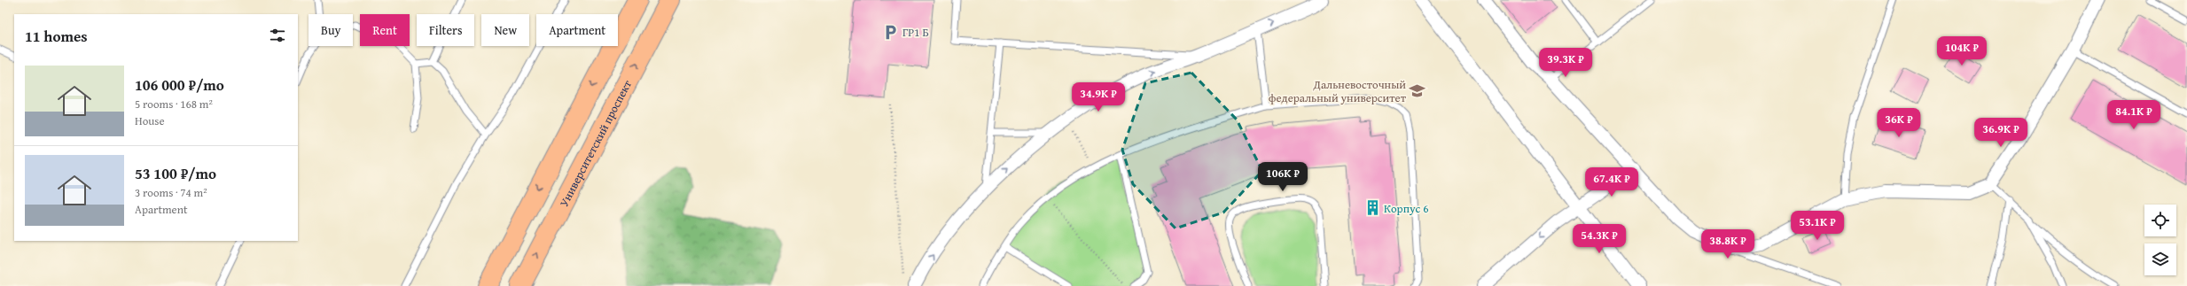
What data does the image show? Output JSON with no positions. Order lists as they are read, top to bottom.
{
  "streets": {
    "main road": ["Университетский проспект"]
  },
  "places": {
    "parking": ["ГР1 Б"],
    "school or university": ["Дальневосточный федеральный университет"],
    "building": ["Корпус 6"]
  },
  "page": {
    "chip": [
      "Buy",
      "Rent",
      "Filters",
      "New",
      "Apartment"
    ],
    "heading": "11 homes",
    "price": [
      "104K ₽",
      "39.3K ₽",
      "34.9K ₽",
      "84.1K ₽",
      "36K ₽",
      "36.9K ₽",
      "106K ₽",
      "67.4K ₽",
      "53.1K ₽",
      "54.3K ₽",
      "38.8K ₽"
    ],
    "list": [
      {
        "name": "106 000 ₽/mo",
        "note": "5 rooms · 168 m² · House"
      },
      {
        "name": "53 100 ₽/mo",
        "note": "3 rooms · 74 m² · Apartment"
      }
    ]
  }
}
